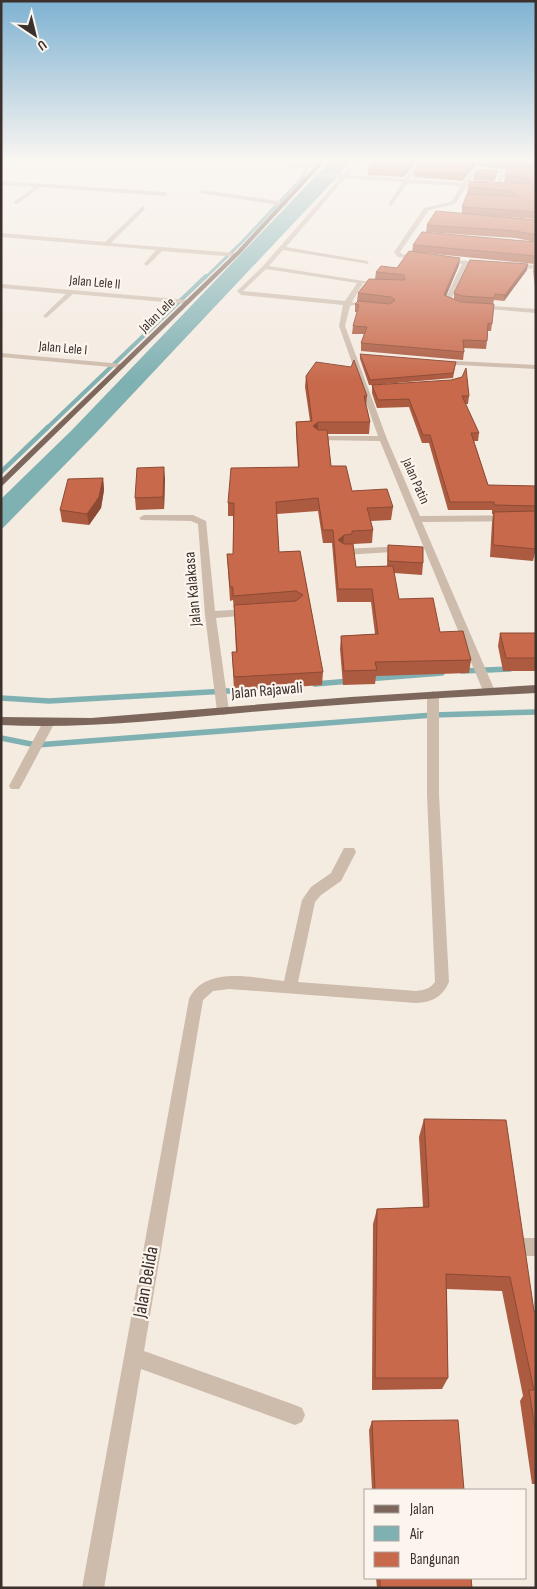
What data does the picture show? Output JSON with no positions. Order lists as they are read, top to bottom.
{
  "streets": {
    "main road": ["Jalan Lele", "Jalan Rajawali"],
    "street": [
      "Jalan Lele II",
      "Jalan Lele I",
      "Jalan Patin",
      "Jalan Kalakasa",
      "Jalan Belida"
    ]
  },
  "crossings": [
    ["Jalan Lele II", "Jalan Lele"],
    ["Jalan Lele", "Jalan Lele I"],
    ["Jalan Patin", "Jalan Rajawali"],
    ["Jalan Kalakasa", "Jalan Rajawali"]
  ],
  "legend": ["Jalan", "Air", "Bangunan"],
  "north": "bottom right"
}
